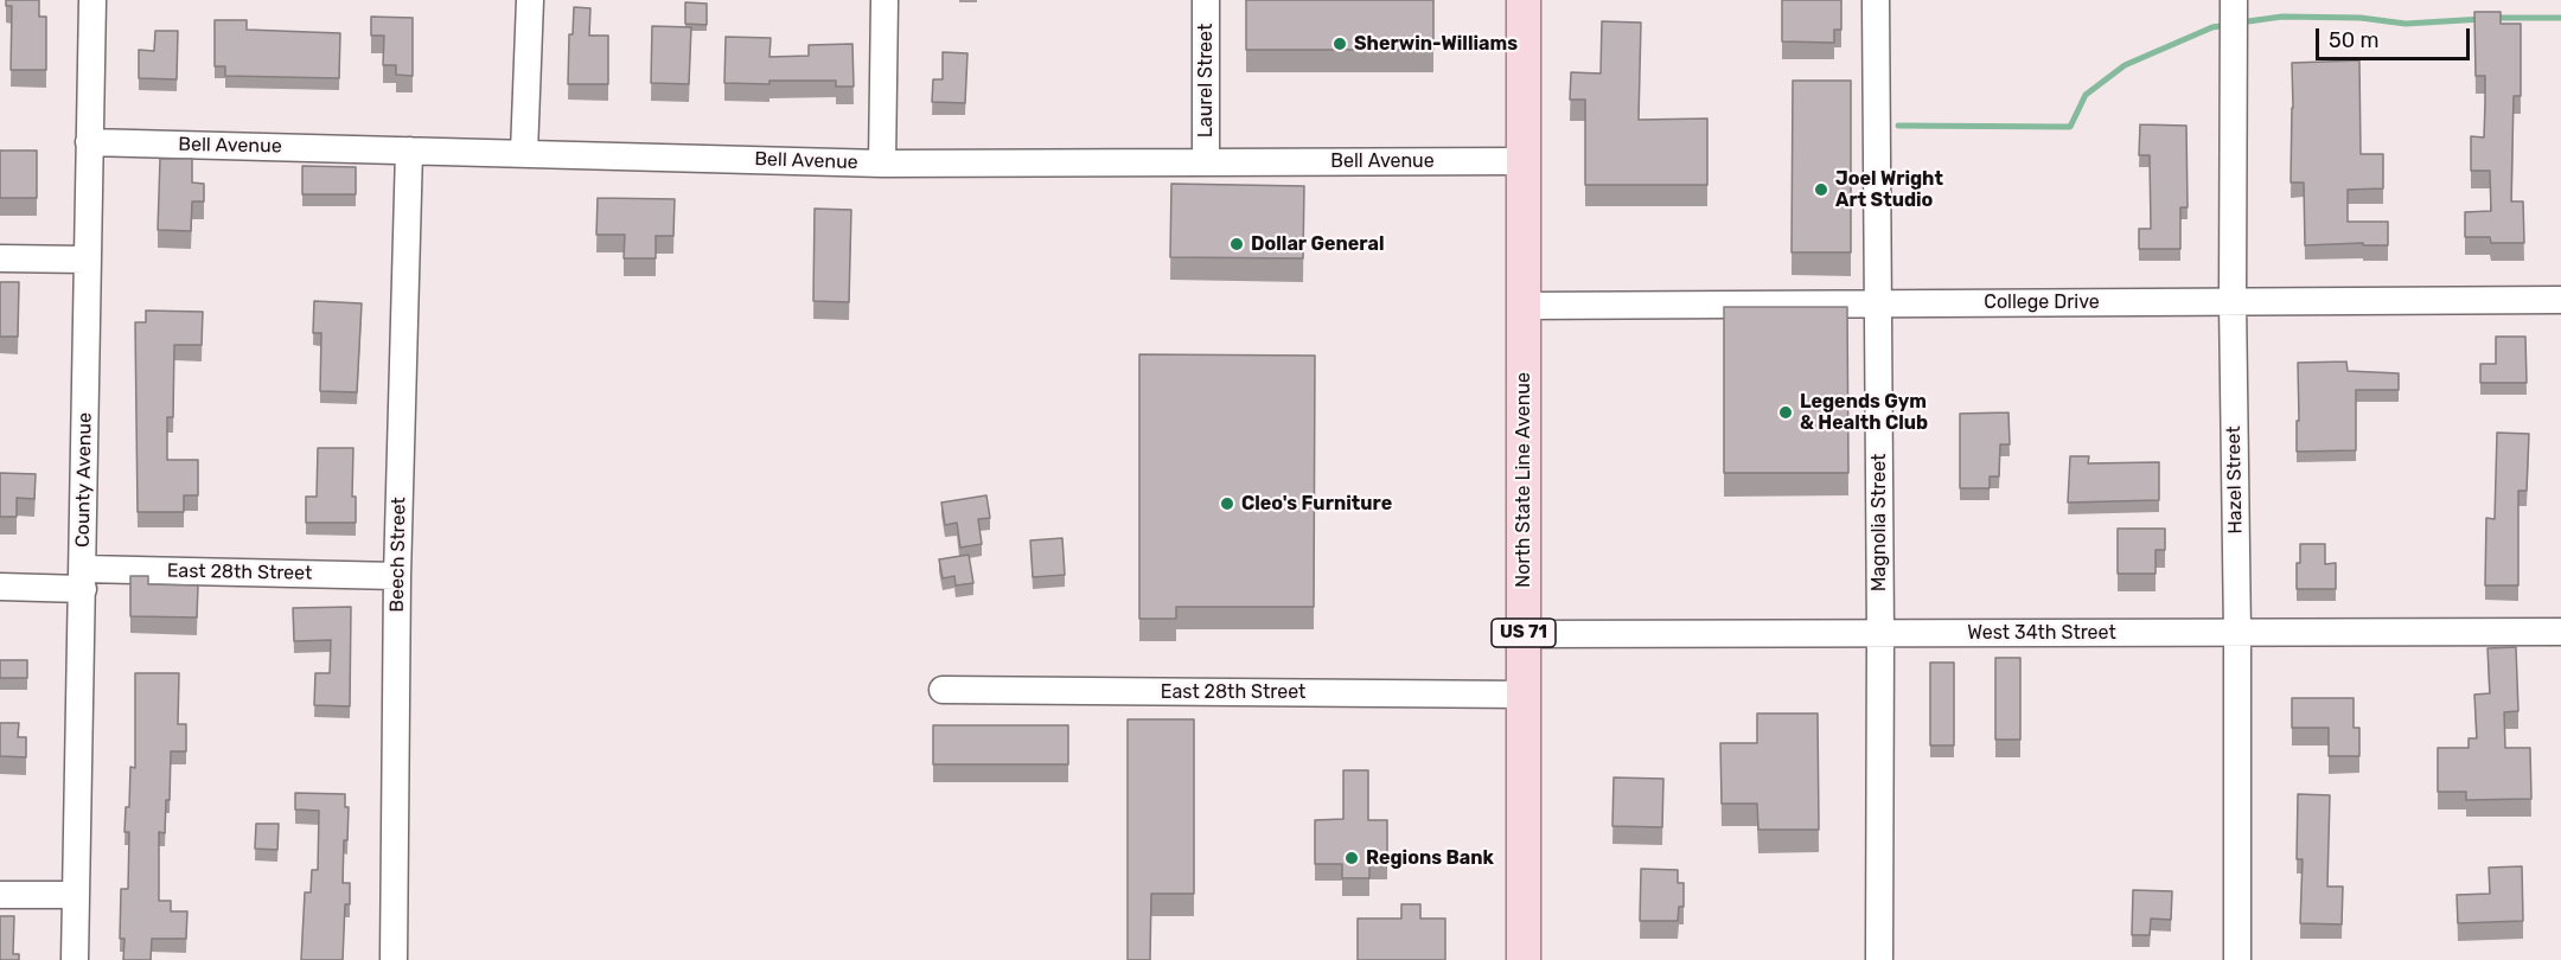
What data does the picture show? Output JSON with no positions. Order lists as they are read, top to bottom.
{
  "streets": {
    "main road": ["North State Line Avenue", "US 71"],
    "street": [
      "Laurel Street",
      "Bell Avenue",
      "College Drive",
      "County Avenue",
      "Hazel Street",
      "Magnolia Street",
      "Beech Street",
      "East 28th Street",
      "West 34th Street"
    ]
  },
  "crossings": [
    ["Laurel Street", "Bell Avenue"],
    ["Bell Avenue", "County Avenue"],
    ["Bell Avenue", "North State Line Avenue"],
    ["Bell Avenue", "Beech Street"],
    ["College Drive", "North State Line Avenue"],
    ["College Drive", "Hazel Street"],
    ["College Drive", "Magnolia Street"],
    ["County Avenue", "East 28th Street"],
    ["North State Line Avenue", "East 28th Street"],
    ["North State Line Avenue", "West 34th Street"],
    ["Hazel Street", "West 34th Street"],
    ["Magnolia Street", "West 34th Street"],
    ["Beech Street", "East 28th Street"]
  ],
  "places": [
    "Sherwin-Williams",
    "Joel Wright Art Studio",
    "Dollar General",
    "Legends Gym & Health Club",
    "Cleo's Furniture",
    "Regions Bank"
  ],
  "scale_bar": "50 m"
}
